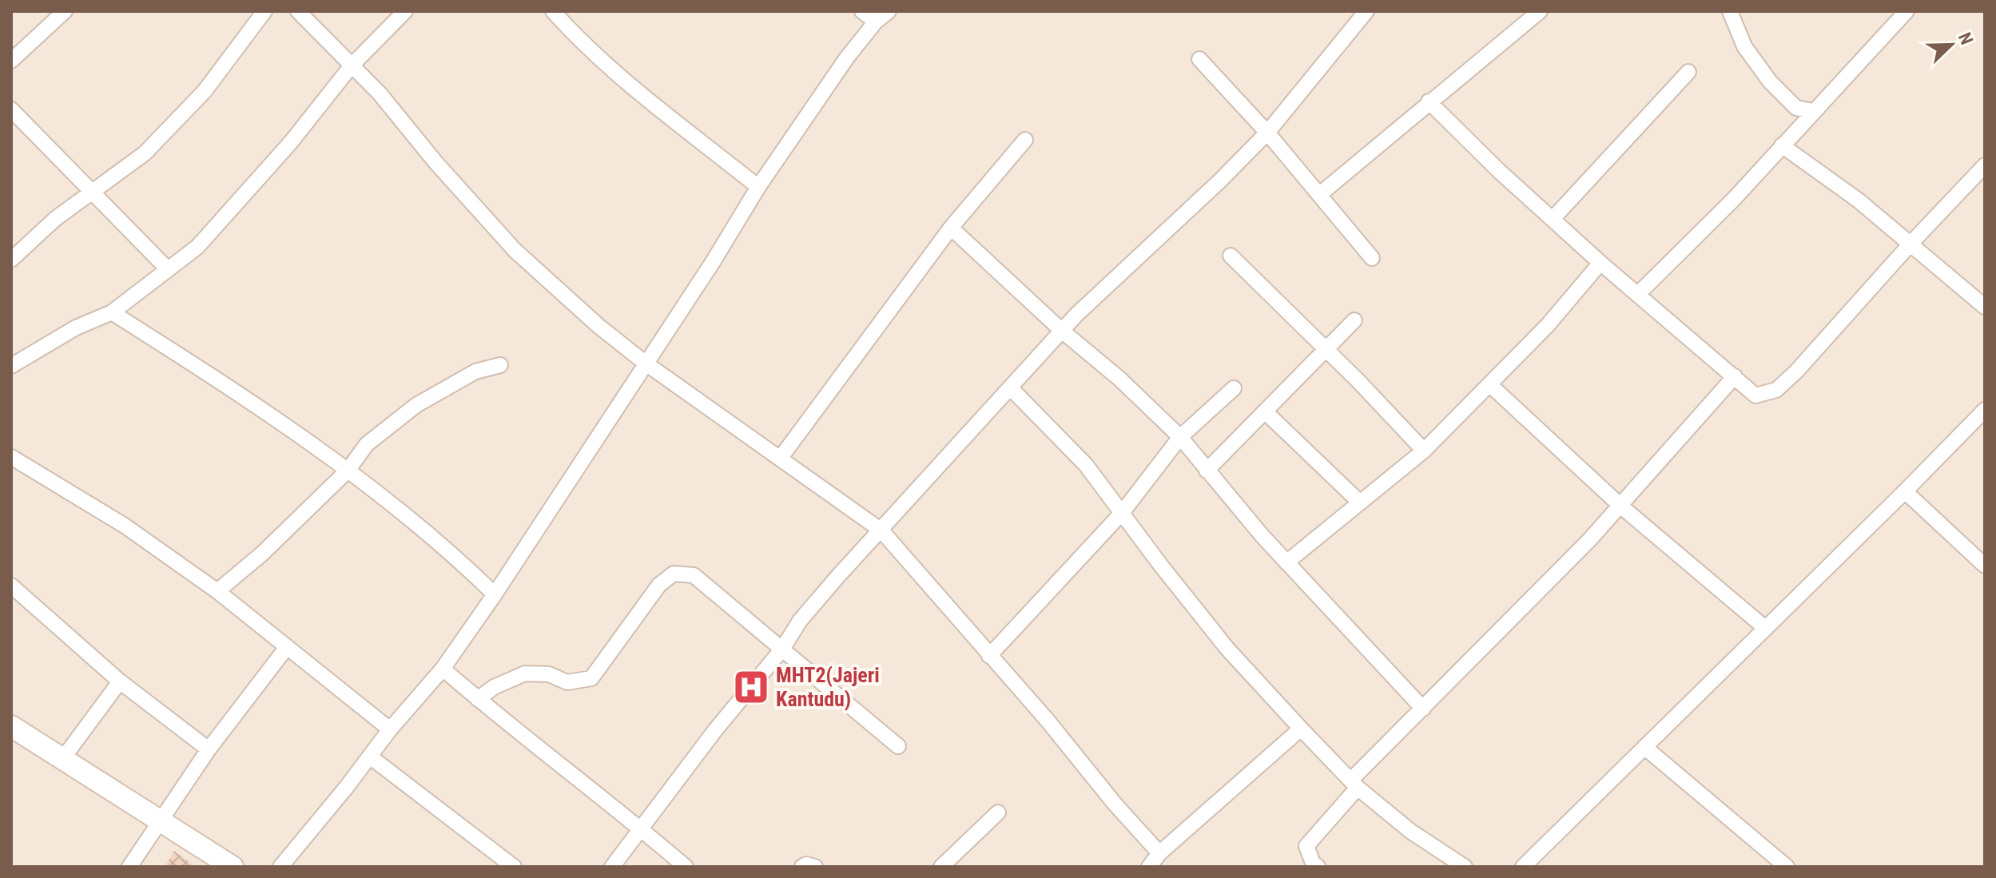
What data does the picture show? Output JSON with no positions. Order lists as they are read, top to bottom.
{
  "places": {
    "hospital": ["MHT2(Jajeri Kantudu)"]
  },
  "north": "top right"
}
